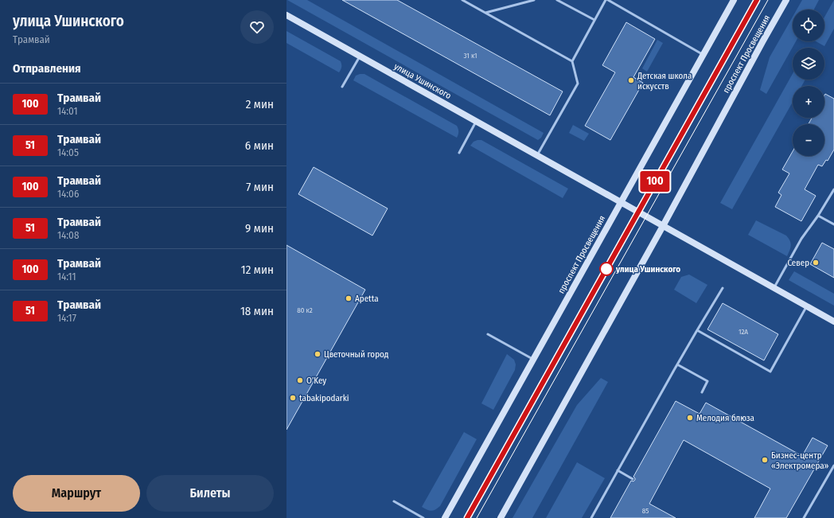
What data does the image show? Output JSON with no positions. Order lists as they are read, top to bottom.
{
  "streets": {
    "main road": ["проспект Просвещения", "улица Ушинского"]
  },
  "crossings": [
    ["проспект Просвещения", "улица Ушинского"]
  ],
  "places": [
    "Детская школа искусств",
    "Север",
    "улица Ушинского",
    "Apetta",
    "Цветочный город",
    "O’Key",
    "tabakipodarki",
    "Мелодия блюза",
    "Бизнес-центр «Электромера»"
  ],
  "lines": ["tram line 100"],
  "house_numbers": [
    "31 к1",
    "80 к2",
    "12А",
    "85"
  ],
  "page": {
    "heading": [
      ["улица Ушинского", "Трамвай"],
      "Отправления"
    ],
    "on_map": "100",
    "map_buttons": ["+", "−"],
    "list": [
      {
        "mark": "100",
        "name": "Трамвай",
        "note": "14:01",
        "value": "2 мин"
      },
      {
        "mark": "51",
        "name": "Трамвай",
        "note": "14:05",
        "value": "6 мин"
      },
      {
        "mark": "100",
        "name": "Трамвай",
        "note": "14:06",
        "value": "7 мин"
      },
      {
        "mark": "51",
        "name": "Трамвай",
        "note": "14:08",
        "value": "9 мин"
      },
      {
        "mark": "100",
        "name": "Трамвай",
        "note": "14:11",
        "value": "12 мин"
      },
      {
        "mark": "51",
        "name": "Трамвай",
        "note": "14:17",
        "value": "18 мин"
      }
    ],
    "buttons": ["Маршрут", "Билеты"]
  }
}
